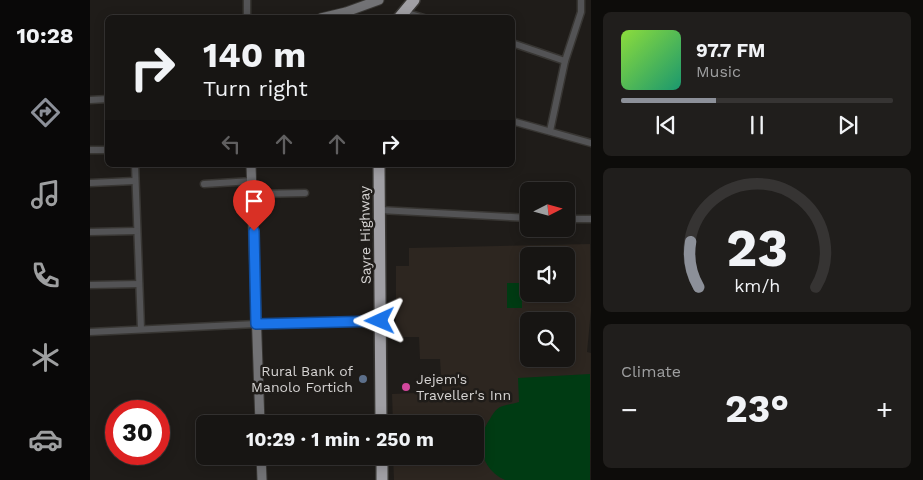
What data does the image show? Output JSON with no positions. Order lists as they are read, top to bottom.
{
  "streets": {
    "highway": ["Sayre Highway"]
  },
  "places": ["Rural Bank of Manolo Fortich", "Jejem's Traveller's Inn"],
  "north": "right",
  "page": {
    "tabs": "10:28",
    "turn": ["140 m", "Turn right"],
    "song": ["97.7 FM", "Music"],
    "tile": "Climate",
    "heat": ["−", "23°", "+"],
    "limit": "30",
    "trip": "10:29 · 1 min · 250 m",
    "gauge": ["23", "km/h"]
  }
}
